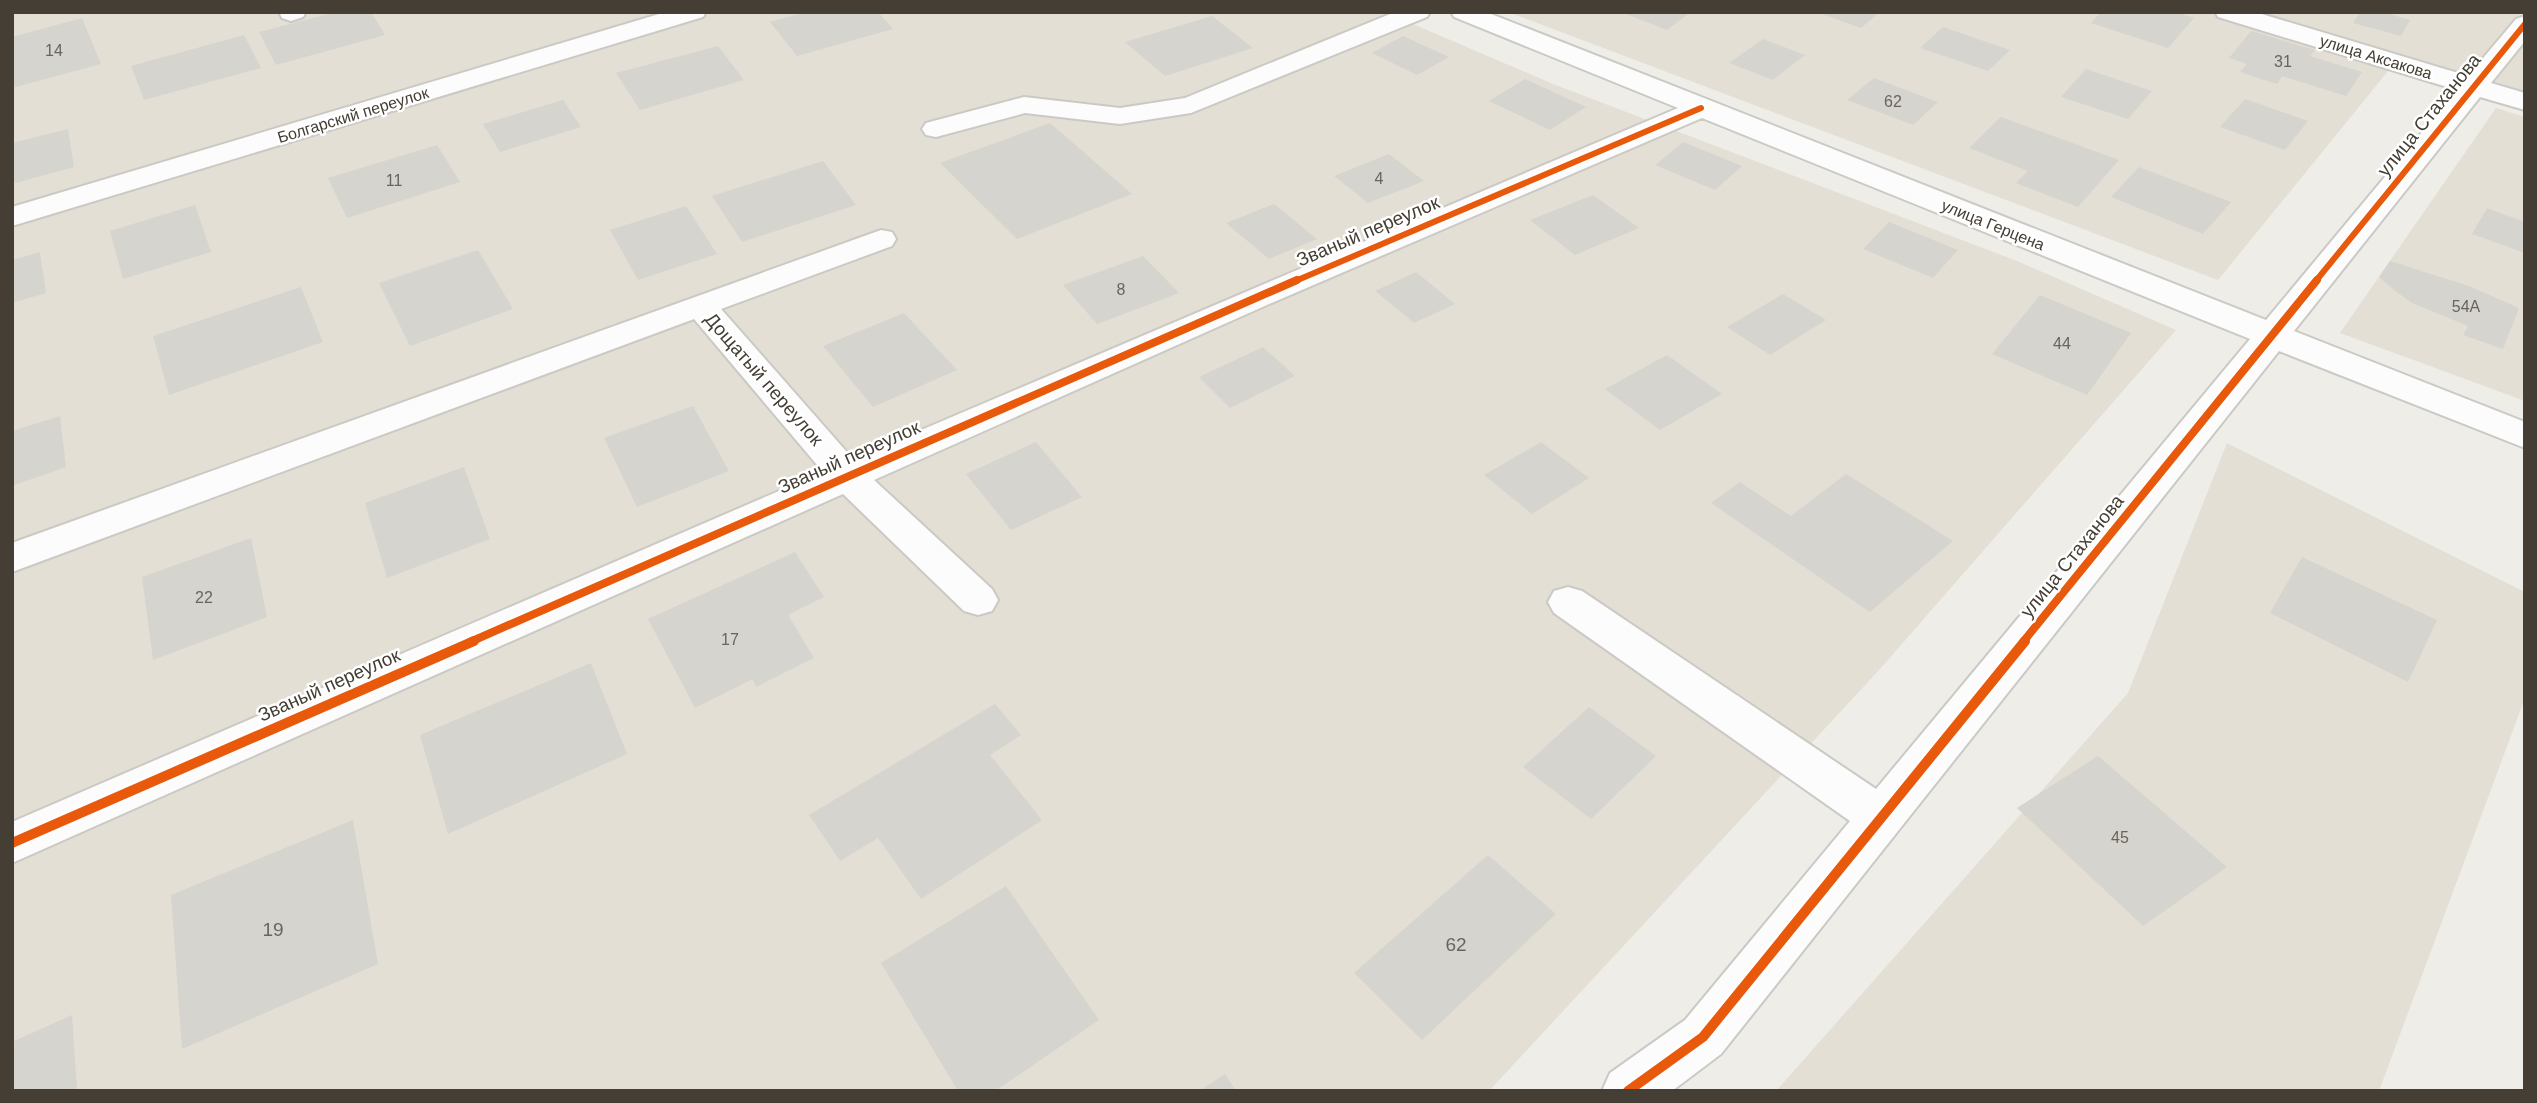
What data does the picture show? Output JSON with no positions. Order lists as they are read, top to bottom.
{
  "streets": {
    "street": [
      "улица Аксакова",
      "Болгарский переулок",
      "улица Стаханова",
      "улица Герцена",
      "Званый переулок",
      "Дощатый переулок"
    ]
  },
  "crossings": [
    ["улица Аксакова", "улица Стаханова"],
    ["улица Стаханова", "улица Герцена"],
    ["улица Герцена", "Званый переулок"],
    ["Званый переулок", "Дощатый переулок"]
  ],
  "house_numbers": [
    "14",
    "31",
    "62",
    "4",
    "11",
    "8",
    "54А",
    "44",
    "22",
    "17",
    "45",
    "19",
    "62"
  ]
}
